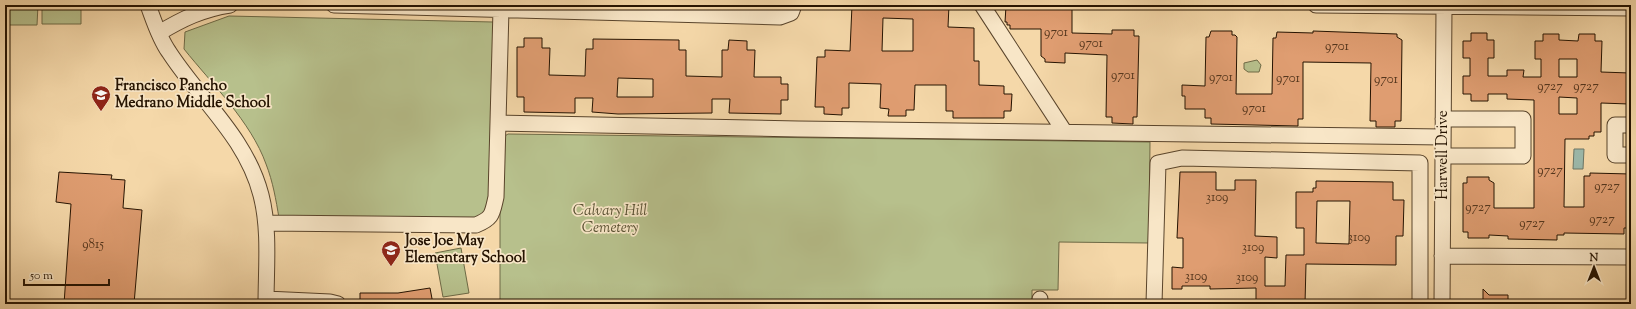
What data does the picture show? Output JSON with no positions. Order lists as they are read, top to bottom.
{
  "streets": {
    "street": ["Harwell Drive"]
  },
  "parks": ["Calvary Hill Cemetery"],
  "places": {
    "school or university": ["Francisco Pancho Medrano Middle School", "Jose Joe May Elementary School"]
  },
  "house_numbers": [
    "9701",
    "9701",
    "9701",
    "9701",
    "9701",
    "9701",
    "9701",
    "9727",
    "9727",
    "9701",
    "9727",
    "9727",
    "3109",
    "9727",
    "9727",
    "9727",
    "3109",
    "9815",
    "3109",
    "3109",
    "3109"
  ],
  "scale_bar": "50 m",
  "north": "top"
}
